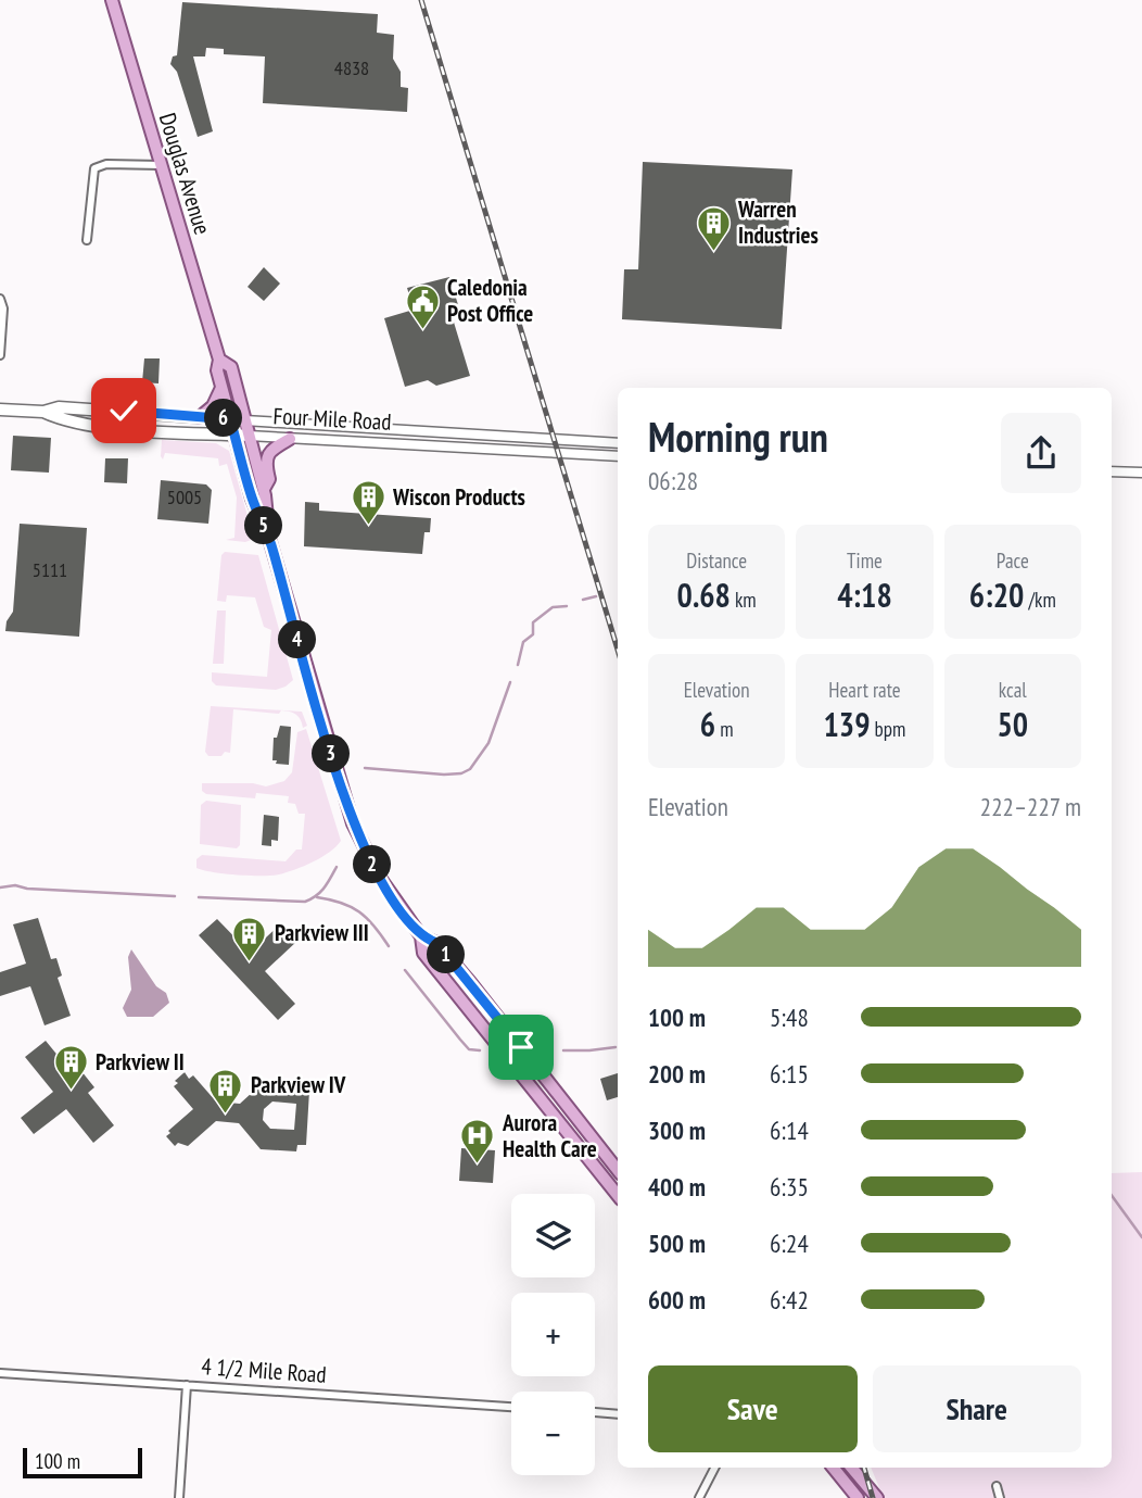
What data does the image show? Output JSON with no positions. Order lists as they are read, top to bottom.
{
  "streets": {
    "main road": ["Douglas Avenue", "Four Mile Road"],
    "street": ["4 1/2 Mile Road"]
  },
  "crossings": [
    ["Douglas Avenue", "Four Mile Road"]
  ],
  "places": {
    "building": [
      "Warren Industries",
      "Wiscon Products",
      "Parkview III",
      "Parkview II",
      "Parkview IV"
    ],
    "public building": ["Caledonia Post Office"],
    "hospital": ["Aurora Health Care"]
  },
  "house_numbers": ["4838", "5005", "5111"],
  "scale_bar": "100 m",
  "page": {
    "heading": ["Morning run", "06:28"],
    "pins": [
      "6",
      "5",
      "4",
      "3",
      "2",
      "1"
    ],
    "stats": [
      ["Distance", "0.68 km"],
      ["Time", "4:18"],
      ["Pace", "6:20 /km"],
      ["Elevation", "6 m"],
      ["Heart rate", "139 bpm"],
      ["kcal", "50"]
    ],
    "chart": ["Elevation", "222–227 m"],
    "list": [
      {
        "name": "100 m",
        "note": "5:48"
      },
      {
        "name": "200 m",
        "note": "6:15"
      },
      {
        "name": "300 m",
        "note": "6:14"
      },
      {
        "name": "400 m",
        "note": "6:35"
      },
      {
        "name": "500 m",
        "note": "6:24"
      },
      {
        "name": "600 m",
        "note": "6:42"
      }
    ],
    "map_buttons": ["+", "−"],
    "buttons": ["Save", "Share"],
    "scale": "100 m"
  }
}
